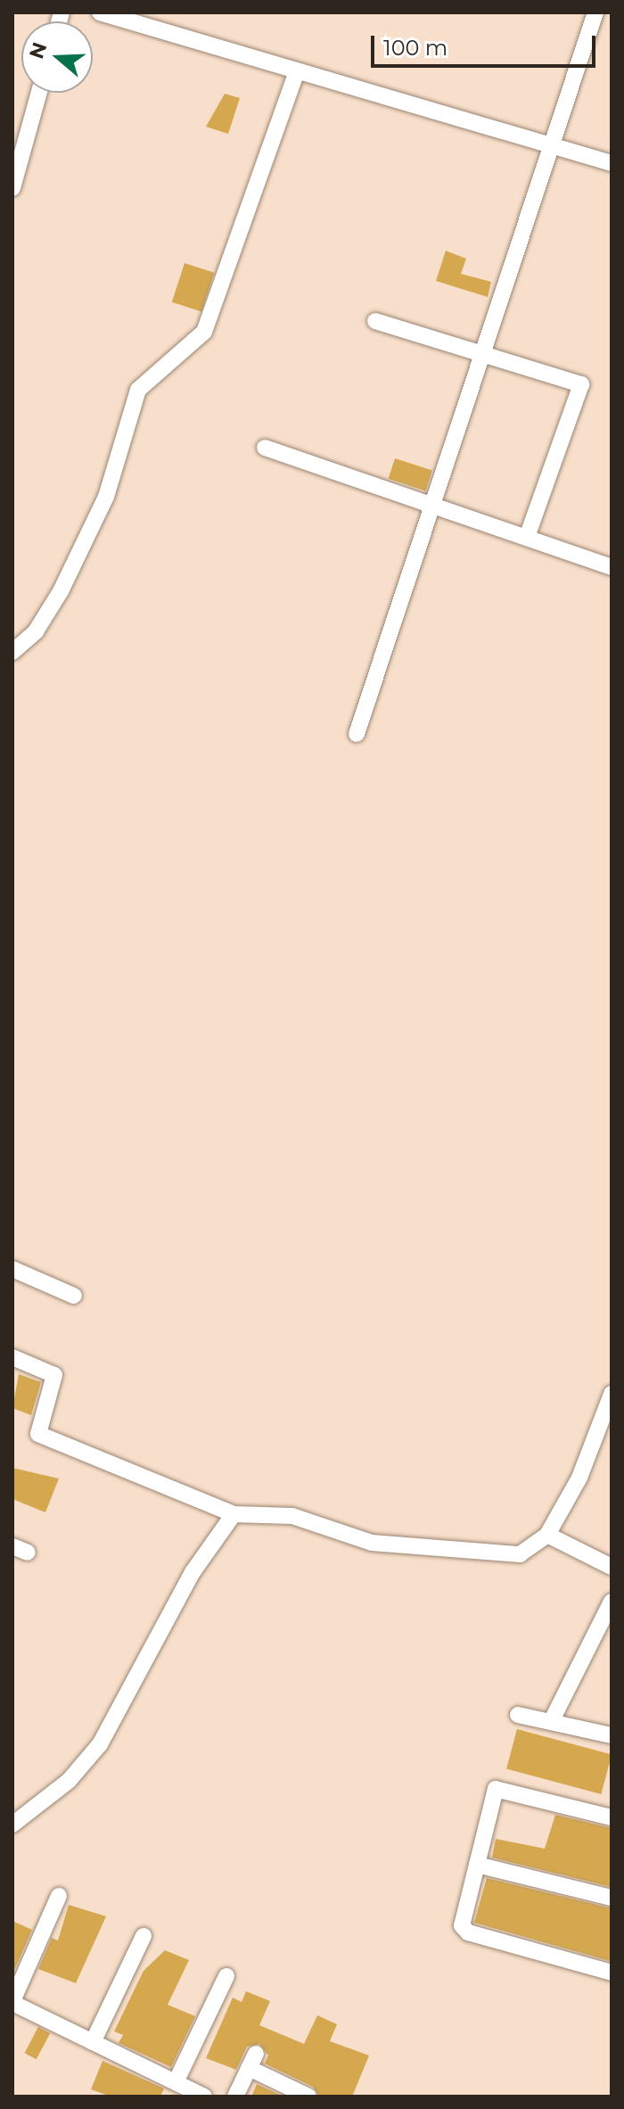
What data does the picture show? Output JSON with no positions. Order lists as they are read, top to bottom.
{
  "scale_bar": "100 m",
  "north": "left"
}
